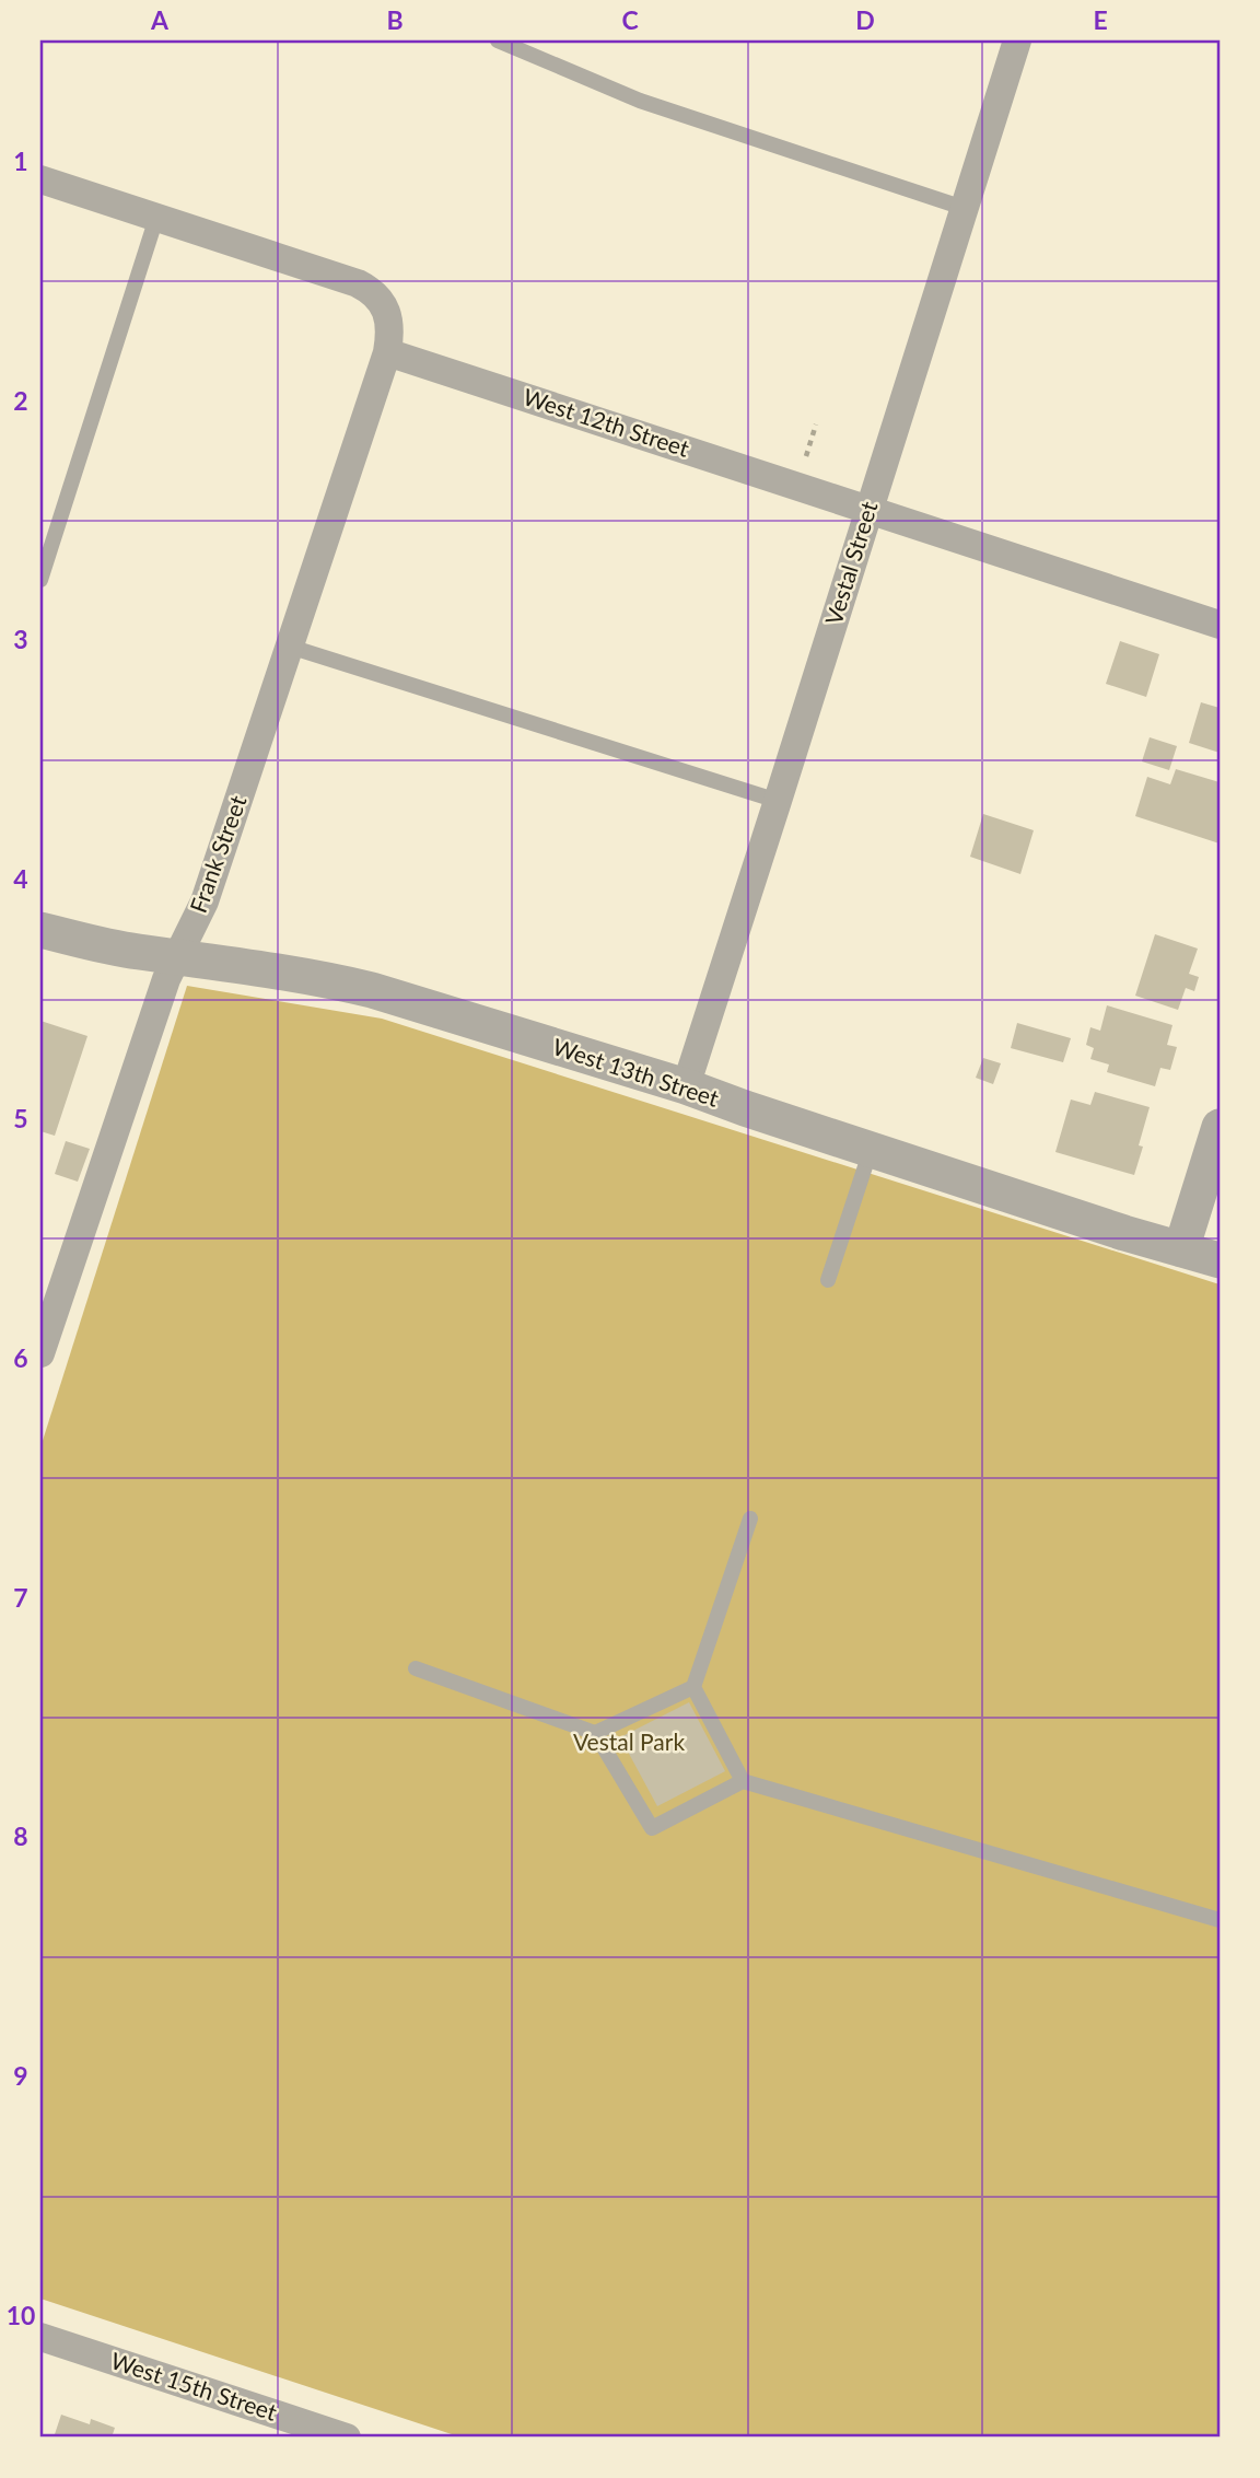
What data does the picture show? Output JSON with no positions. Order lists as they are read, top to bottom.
{
  "streets": {
    "street": [
      "West 12th Street",
      "Vestal Street",
      "Frank Street",
      "West 13th Street",
      "West 15th Street"
    ]
  },
  "crossings": [
    ["West 12th Street", "Vestal Street"],
    ["West 12th Street", "Frank Street"],
    ["Vestal Street", "West 13th Street"],
    ["Frank Street", "West 13th Street"]
  ],
  "parks": ["Vestal Park"],
  "grid": {
    "columns": [
      "A",
      "B",
      "C",
      "D",
      "E"
    ],
    "rows": [
      "1",
      "2",
      "3",
      "4",
      "5",
      "6",
      "7",
      "8",
      "9",
      "10"
    ]
  }
}
